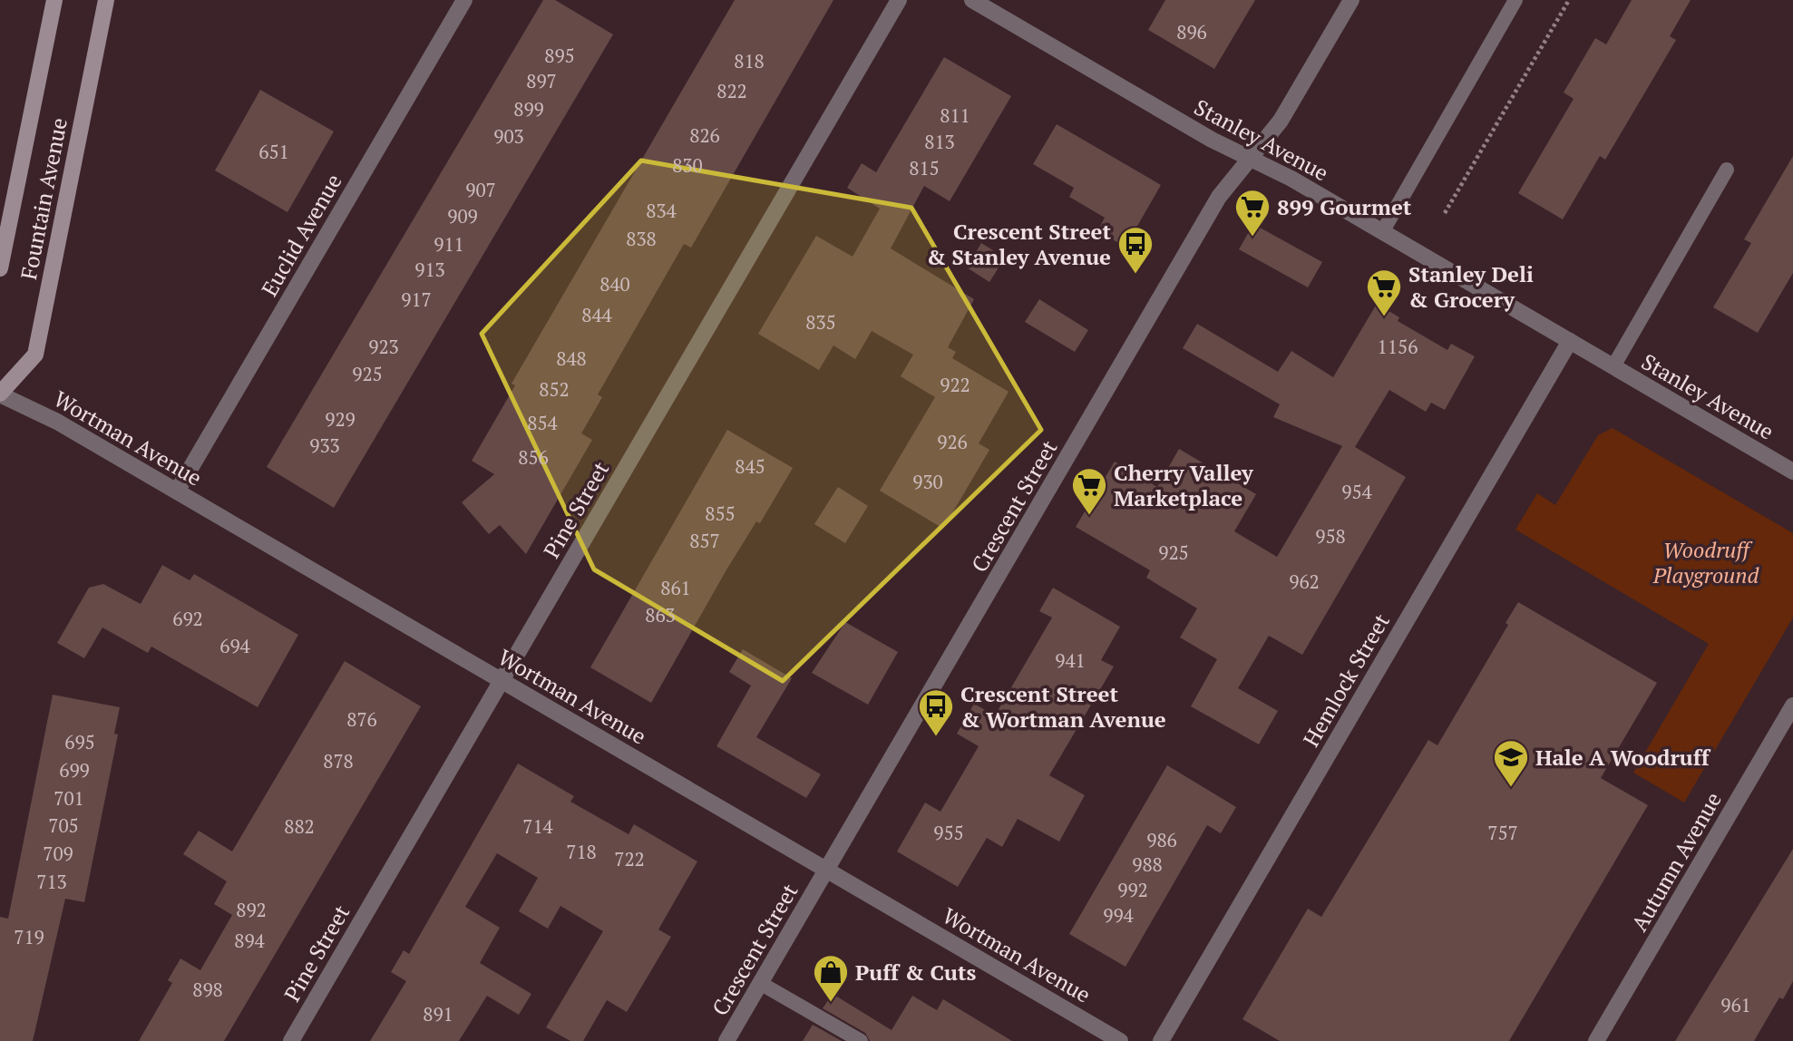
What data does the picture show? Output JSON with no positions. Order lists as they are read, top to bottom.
{
  "streets": {
    "main road": ["Fountain Avenue"],
    "street": [
      "Stanley Avenue",
      "Euclid Avenue",
      "Wortman Avenue",
      "Crescent Street",
      "Pine Street",
      "Hemlock Street",
      "Autumn Avenue"
    ]
  },
  "crossings": [
    ["Stanley Avenue", "Crescent Street"],
    ["Stanley Avenue", "Hemlock Street"],
    ["Fountain Avenue", "Wortman Avenue"],
    ["Euclid Avenue", "Wortman Avenue"],
    ["Wortman Avenue", "Crescent Street"],
    ["Wortman Avenue", "Pine Street"]
  ],
  "parks": ["Woodruff Playground"],
  "places": {
    "supermarket": ["899 Gourmet", "Stanley Deli & Grocery", "Cherry Valley Marketplace"],
    "bus stop": ["Crescent Street & Stanley Avenue", "Crescent Street & Wortman Avenue"],
    "school or university": ["Hale A Woodruff"],
    "shop": ["Puff & Cuts"]
  },
  "house_numbers": [
    "896",
    "895",
    "818",
    "897",
    "822",
    "899",
    "811",
    "826",
    "903",
    "813",
    "651",
    "830",
    "815",
    "907",
    "834",
    "909",
    "838",
    "911",
    "913",
    "840",
    "917",
    "844",
    "835",
    "923",
    "1156",
    "848",
    "925",
    "922",
    "852",
    "929",
    "854",
    "926",
    "933",
    "856",
    "845",
    "930",
    "954",
    "855",
    "958",
    "857",
    "925",
    "962",
    "861",
    "863",
    "692",
    "694",
    "941",
    "876",
    "695",
    "878",
    "699",
    "701",
    "705",
    "882",
    "714",
    "955",
    "757",
    "986",
    "718",
    "709",
    "722",
    "988",
    "713",
    "992",
    "892",
    "994",
    "719",
    "894",
    "898",
    "961",
    "891"
  ]
}
